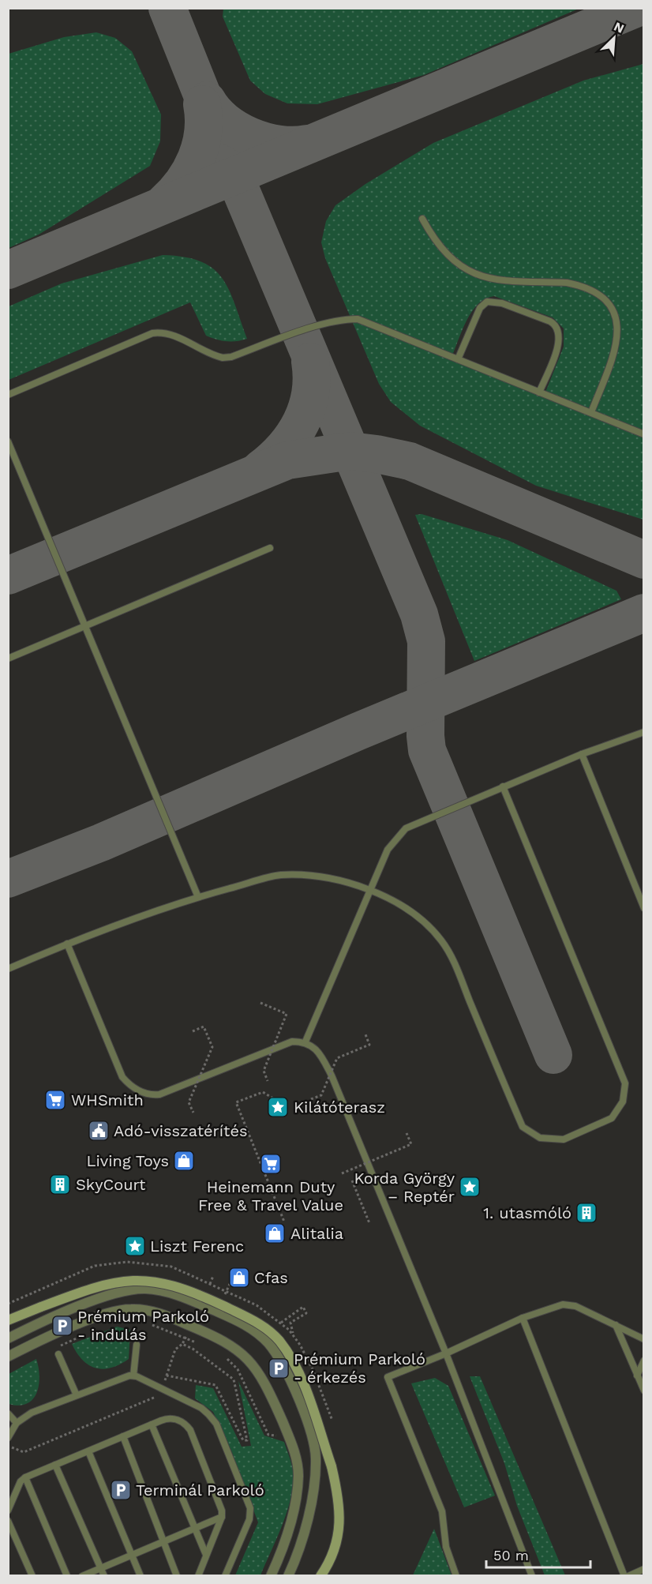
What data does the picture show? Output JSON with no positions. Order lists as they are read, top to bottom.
{
  "places": {
    "supermarket": ["WHSmith", "Heinemann Duty Free & Travel Value"],
    "place": ["Kilátóterasz", "Korda György – Reptér", "Liszt Ferenc"],
    "public building": ["Adó-visszatérítés"],
    "shop": ["Living Toys", "Alitalia", "Cfas"],
    "building": ["SkyCourt", "1. utasmóló"],
    "parking": ["Prémium Parkoló - indulás", "Prémium Parkoló - érkezés", "Terminál Parkoló"]
  },
  "scale_bar": "50 m",
  "north": "top right"
}
